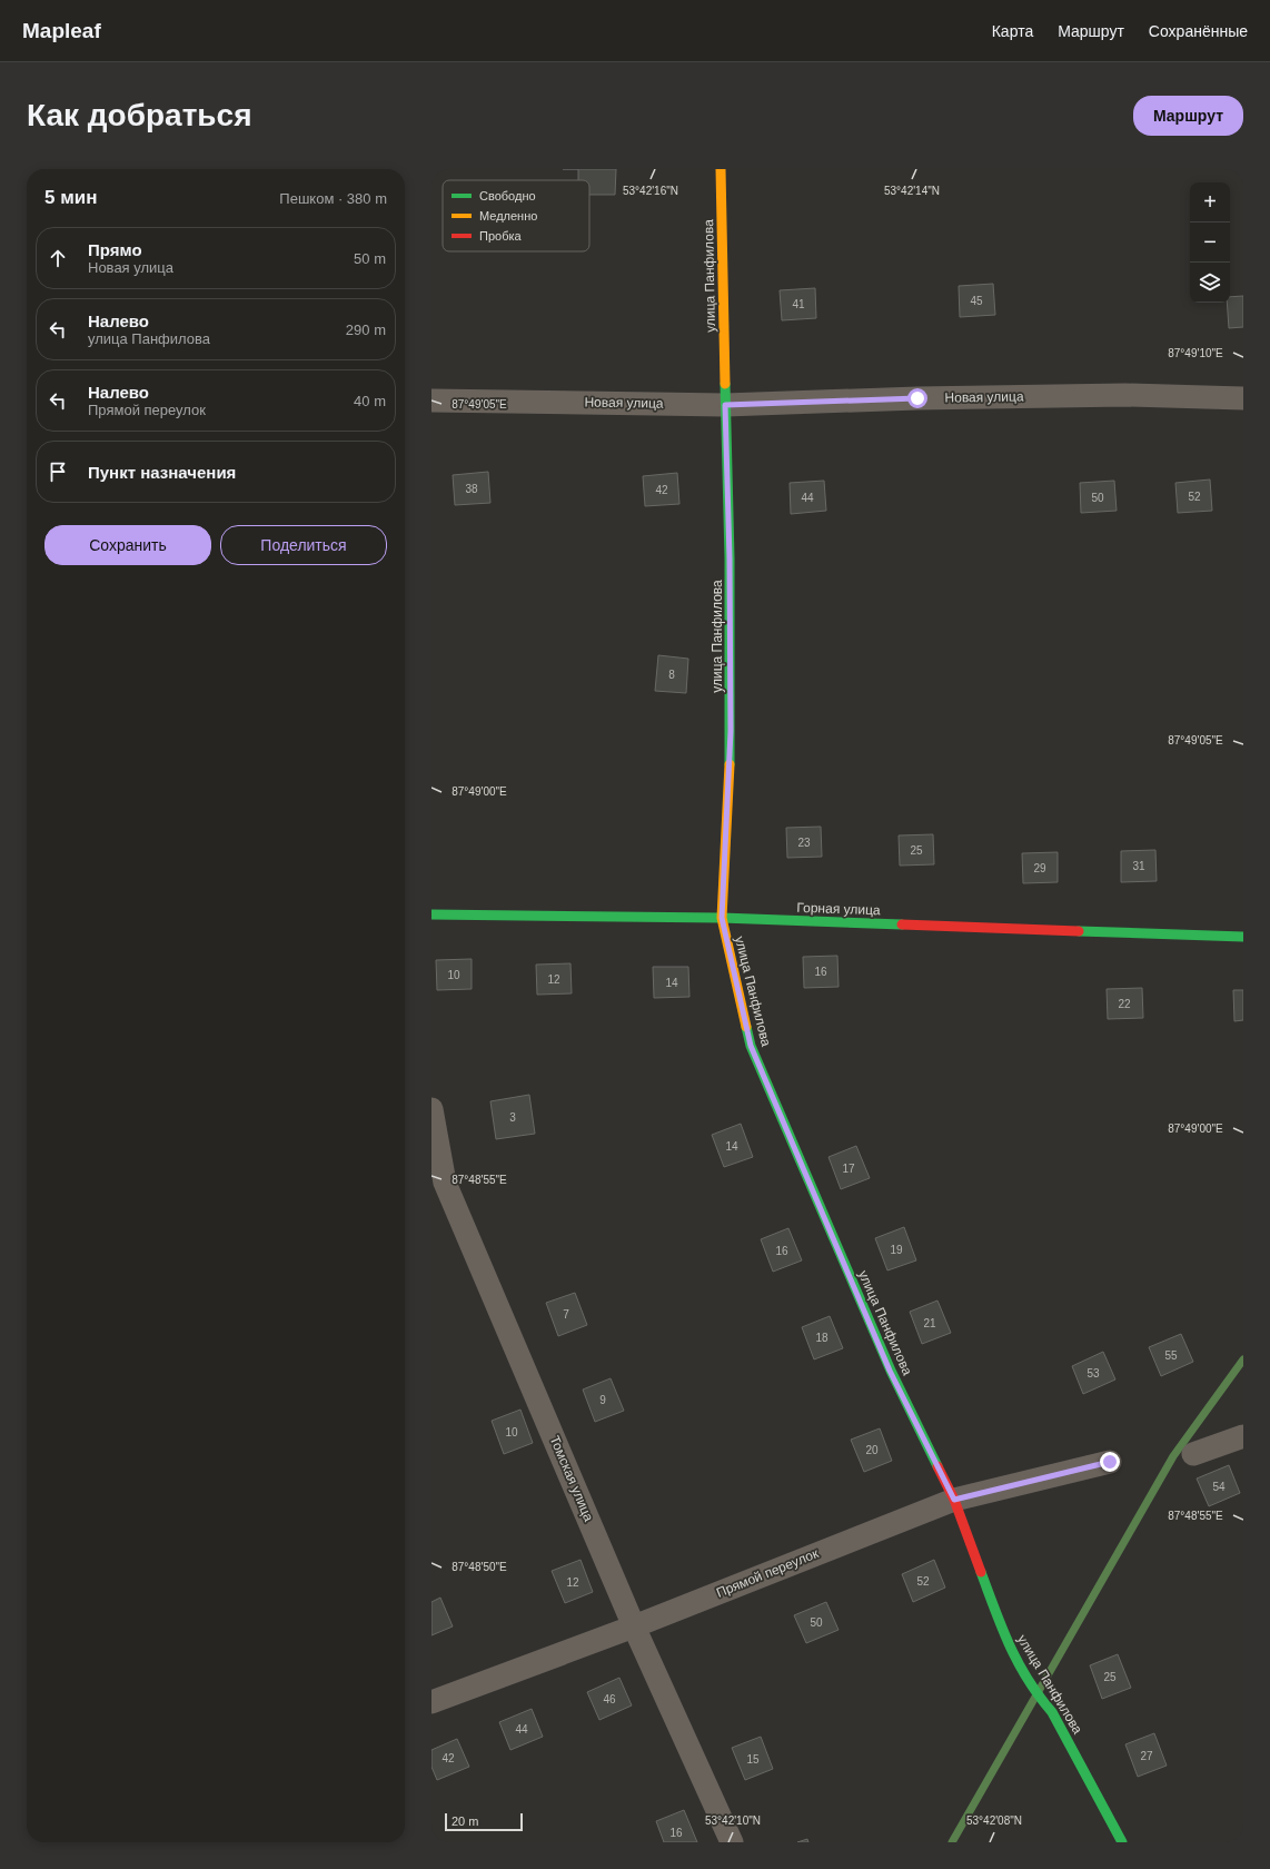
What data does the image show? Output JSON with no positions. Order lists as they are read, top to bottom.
{
  "streets": {
    "street": [
      "улица Панфилова",
      "Новая улица",
      "Горная улица",
      "Томская улица",
      "Прямой переулок"
    ]
  },
  "crossings": [
    ["улица Панфилова", "Новая улица"],
    ["улица Панфилова", "Горная улица"],
    ["улица Панфилова", "Прямой переулок"],
    ["Томская улица", "Прямой переулок"]
  ],
  "house_numbers": [
    "45",
    "41",
    "38",
    "42",
    "52",
    "44",
    "50",
    "8",
    "23",
    "25",
    "31",
    "29",
    "16",
    "10",
    "12",
    "14",
    "22",
    "3",
    "14",
    "17",
    "19",
    "16",
    "7",
    "21",
    "18",
    "55",
    "53",
    "9",
    "10",
    "20",
    "54",
    "52",
    "12",
    "50",
    "25",
    "46",
    "44",
    "27",
    "42",
    "15",
    "16"
  ],
  "legend": ["Свободно", "Медленно", "Пробка"],
  "scale_bar": "20 m",
  "page": {
    "header": "Mapleaf",
    "nav": ["Карта", "Маршрут", "Сохранённые"],
    "buttons": [
      "Маршрут",
      ["Сохранить", "Поделиться"]
    ],
    "title": "Как добраться",
    "heading": ["5 мин", "Пешком · 380 m"],
    "map_buttons": ["+", "−"],
    "list": [
      ["Прямо", "Новая улица", "50 m"],
      ["Налево", "улица Панфилова", "290 m"],
      ["Налево", "Прямой переулок", "40 m"],
      "Пункт назначения"
    ],
    "scale": "20 m"
  },
  "coordinates": [
    "53°42'16\"N",
    "53°42'14\"N",
    "87°49'10\"E",
    "87°49'05\"E",
    "87°49'00\"E",
    "87°48'55\"E",
    "87°48'50\"E",
    "53°42'10\"N",
    "53°42'08\"N"
  ]
}
